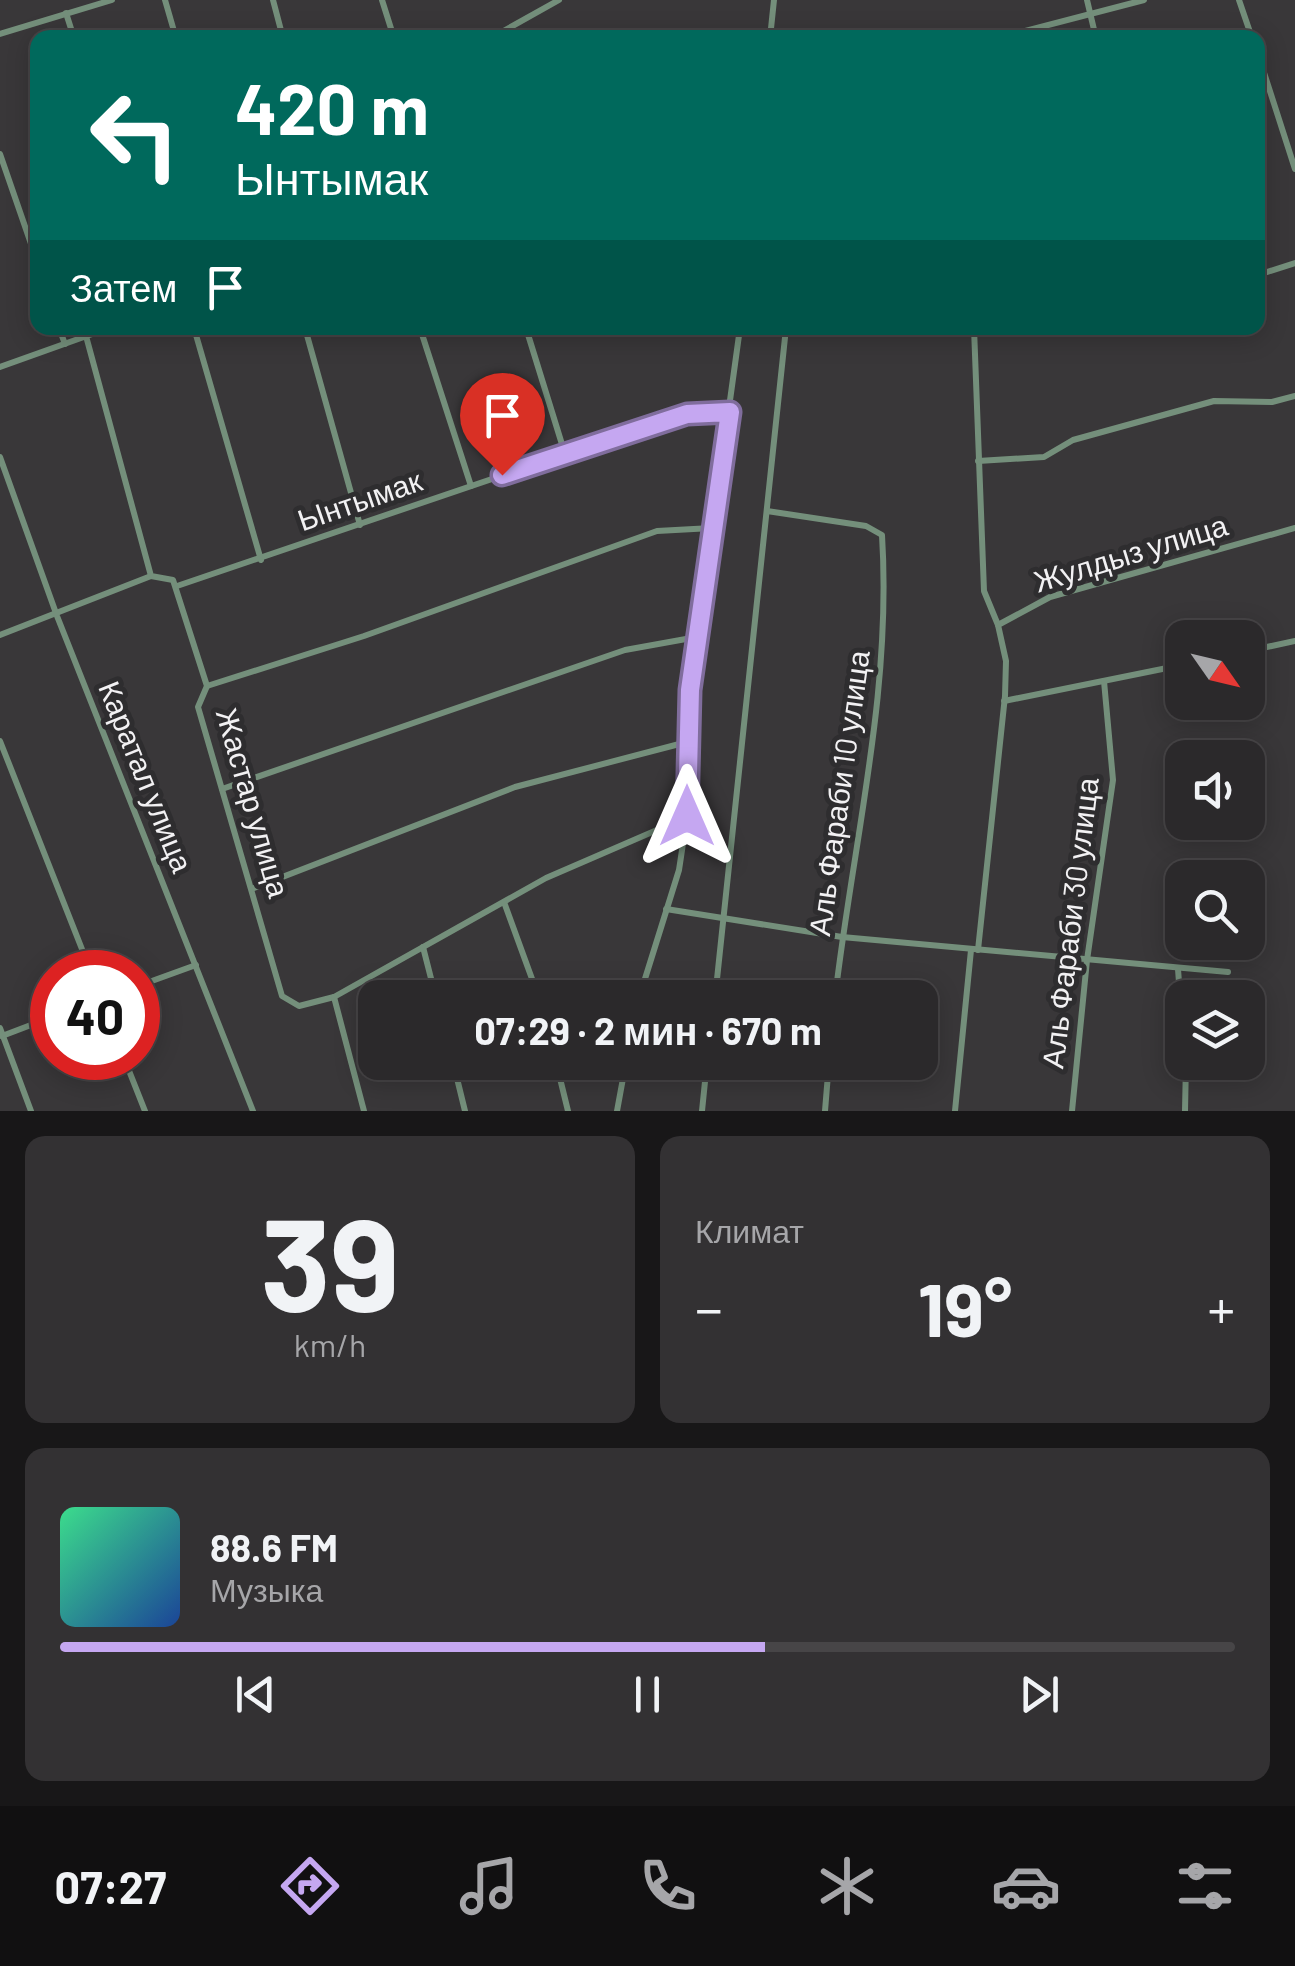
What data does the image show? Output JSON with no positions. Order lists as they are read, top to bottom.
{
  "streets": {
    "street": [
      "Ынтымак",
      "Жулдыз улица",
      "Каратал улица",
      "Аль Фараби 10 улица",
      "Жастар улица",
      "Аль Фараби 30 улица"
    ]
  },
  "crossings": [
    ["Ынтымак", "Жастар улица"]
  ],
  "north": "bottom right",
  "page": {
    "turn": ["420 m", "Ынтымак"],
    "then": "Затем",
    "limit": "40",
    "trip": "07:29 · 2 мин · 670 m",
    "tile": [
      ["39", "km/h"],
      "Климат"
    ],
    "heat": ["−", "19°", "+"],
    "song": ["88.6 FM", "Музыка"],
    "tabs": "07:27"
  }
}
